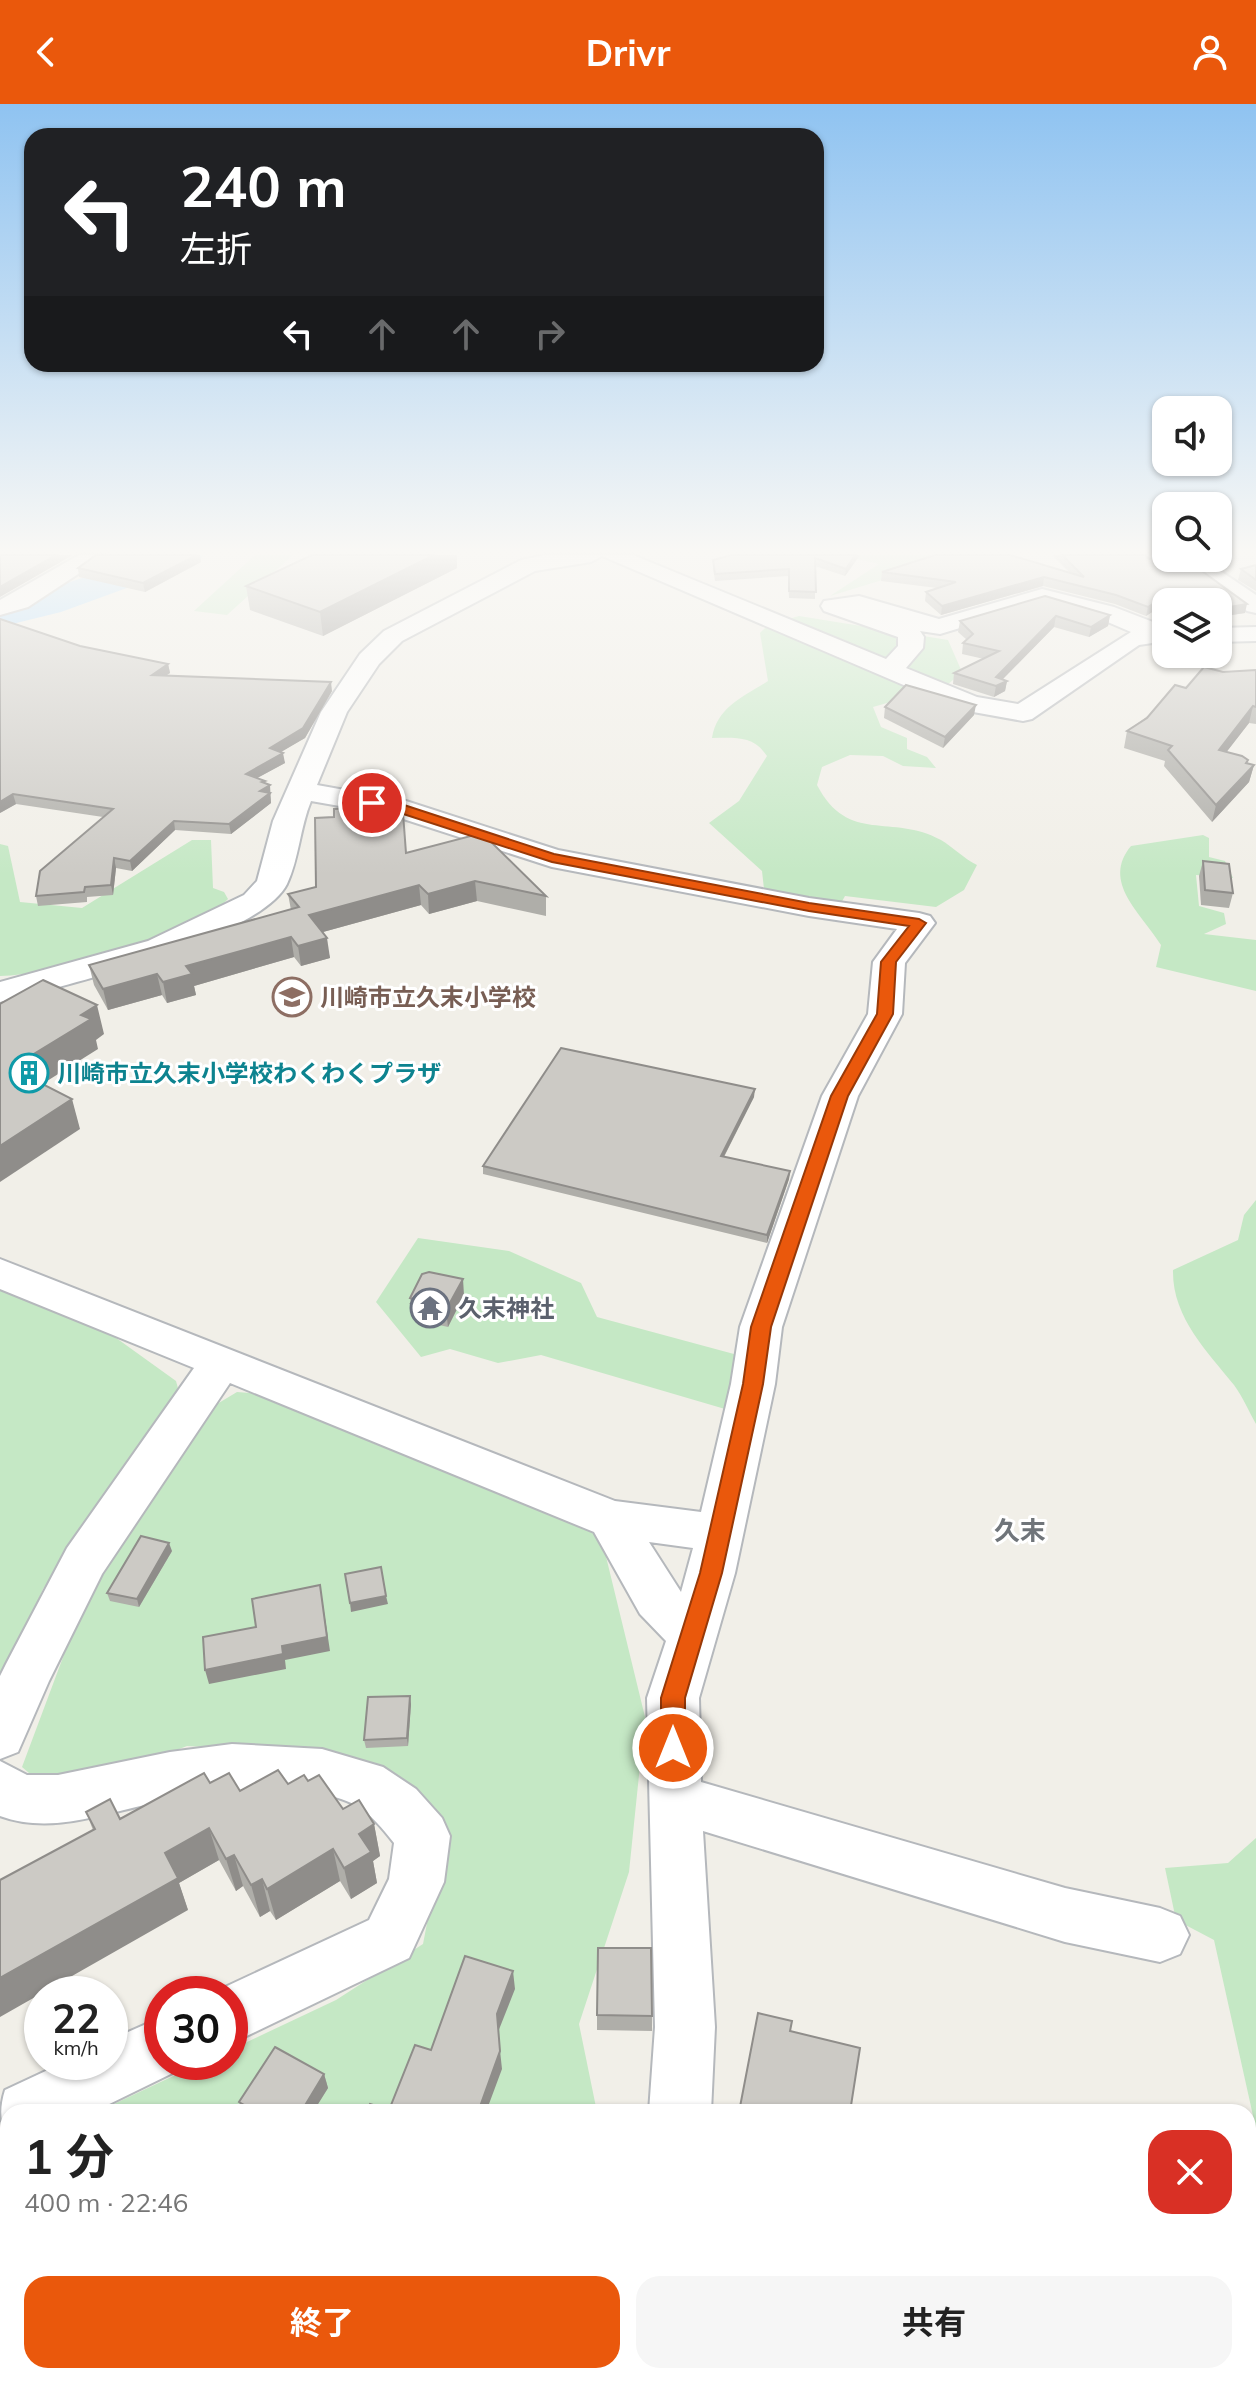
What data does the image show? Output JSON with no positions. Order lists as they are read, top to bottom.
{
  "districts": ["久末"],
  "places": {
    "school or university": ["川崎市立久末小学校"],
    "building": ["川崎市立久末小学校わくわくプラザ"],
    "temple": ["久末神社"]
  },
  "page": {
    "header": "Drivr",
    "turn": ["240 m", "左折"],
    "speed": "22 km/h",
    "limit": "30",
    "heading": ["1 分", "400 m · 22:46"],
    "buttons": ["終了", "共有"]
  }
}
